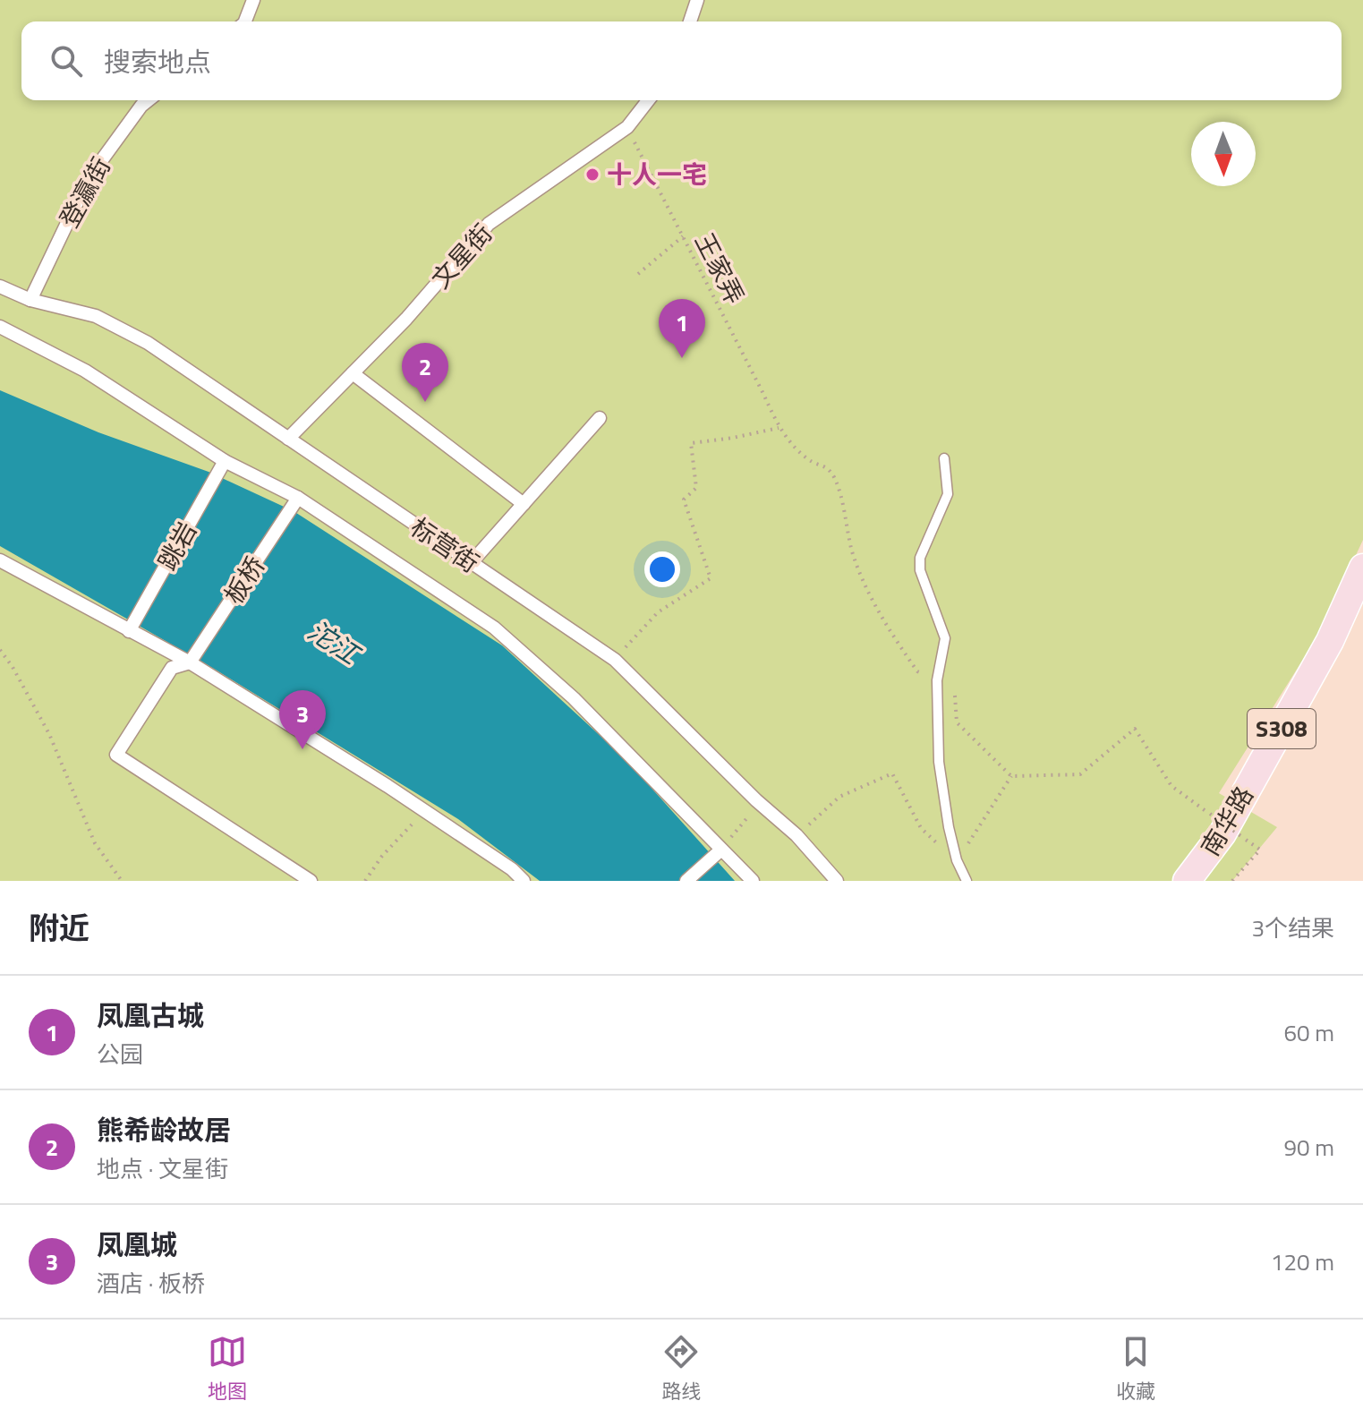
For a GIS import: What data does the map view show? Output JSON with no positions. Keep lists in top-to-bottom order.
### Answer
{
  "streets": {
    "main road": ["S308", "南华路"],
    "street": [
      "登瀛街",
      "文星街",
      "标营街",
      "跳岩",
      "板桥"
    ],
    "path": ["王家弄"]
  },
  "crossings": [
    ["登瀛街", "标营街"],
    ["文星街", "王家弄"],
    ["文星街", "标营街"]
  ],
  "water": ["沱江"],
  "places": ["十人一宅"],
  "north": "bottom",
  "page": {
    "search": "搜索地点",
    "pins": ["1", "2", "3"],
    "heading": ["附近", "3个结果"],
    "list": [
      {
        "mark": "1",
        "name": "凤凰古城",
        "note": "公园",
        "value": "60 m"
      },
      {
        "mark": "2",
        "name": "熊希龄故居",
        "note": "地点 · 文星街",
        "value": "90 m"
      },
      {
        "mark": "3",
        "name": "凤凰城",
        "note": "酒店 · 板桥",
        "value": "120 m"
      }
    ],
    "nav": ["地图", "路线", "收藏"]
  }
}
